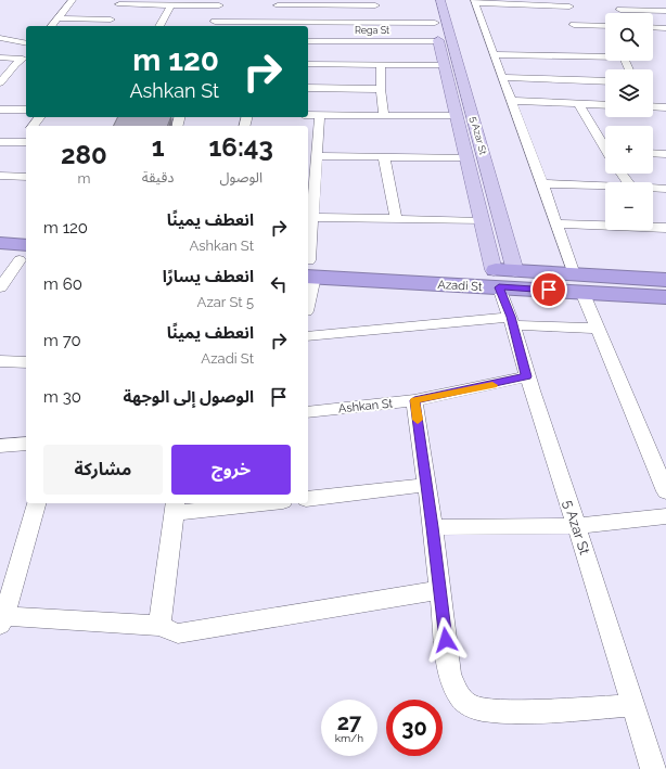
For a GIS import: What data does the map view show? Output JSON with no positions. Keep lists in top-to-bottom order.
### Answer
{
  "streets": {
    "highway": ["Azadi St"],
    "main road": ["5 Azar St"],
    "street": ["Rega St", "Ashkan St"]
  },
  "crossings": [
    ["Rega St", "5 Azar St"],
    ["5 Azar St", "Azadi St"],
    ["5 Azar St", "Ashkan St"]
  ],
  "page": {
    "map_buttons": ["+", "−"],
    "turn": ["120 m", "Ashkan St"],
    "eta": [
      "16:43",
      "الوصول",
      "1",
      "دقيقة",
      "280",
      "m"
    ],
    "list": [
      {
        "name": "انعطف يمينًا",
        "note": "Ashkan St",
        "value": "120 m"
      },
      {
        "name": "انعطف يسارًا",
        "note": "5 Azar St",
        "value": "60 m"
      },
      {
        "name": "انعطف يمينًا",
        "note": "Azadi St",
        "value": "70 m"
      },
      {
        "name": "الوصول إلى الوجهة",
        "value": "30 m"
      }
    ],
    "buttons": ["خروج", "مشاركة"],
    "speed": "27 km/h",
    "limit": "30"
  }
}
